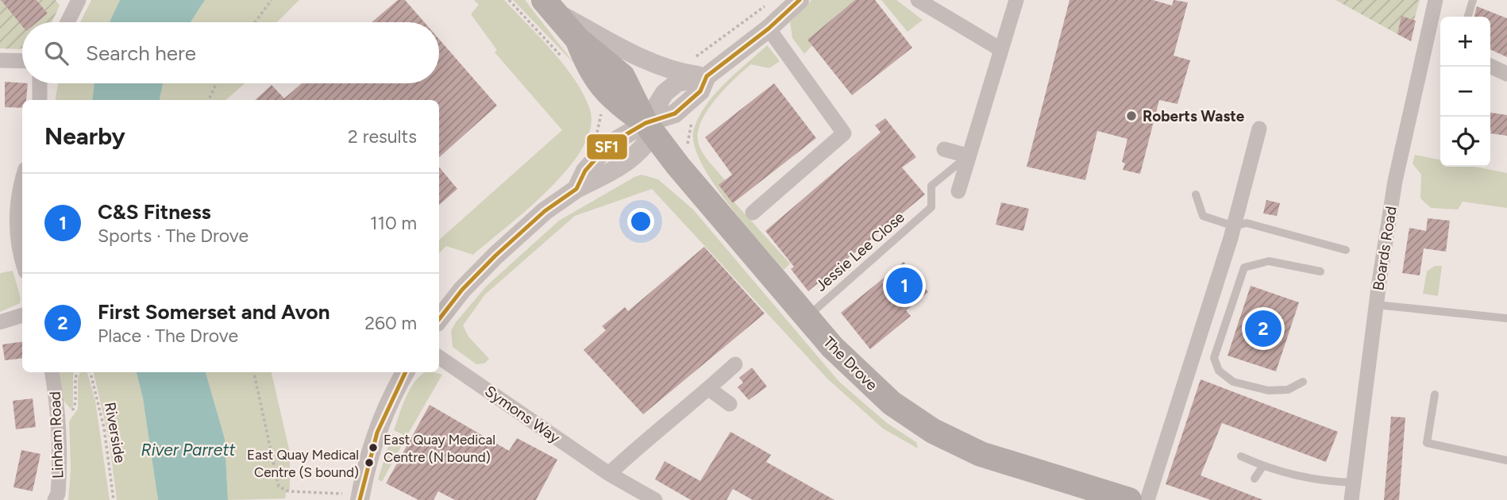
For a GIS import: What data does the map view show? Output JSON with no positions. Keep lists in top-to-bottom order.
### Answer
{
  "streets": {
    "main road": ["The Drove"],
    "street": ["Boards Road", "Symons Way", "Linham Road"],
    "lane": ["Jessie Lee Close"],
    "path": ["Riverside"]
  },
  "crossings": [
    ["Jessie Lee Close", "The Drove"]
  ],
  "water": ["River Parrett"],
  "places": ["Roberts Waste", "East Quay Medical Centre (N bound)", "East Quay Medical Centre (S bound)"],
  "lines": ["transit line SF1"],
  "page": {
    "map_buttons": ["+", "−"],
    "search": "Search here",
    "heading": ["Nearby", "2 results"],
    "list": [
      {
        "mark": "1",
        "name": "C&S Fitness",
        "note": "Sports · The Drove",
        "value": "110 m"
      },
      {
        "mark": "2",
        "name": "First Somerset and Avon",
        "note": "Place · The Drove",
        "value": "260 m"
      }
    ],
    "pins": ["1", "2"]
  }
}
